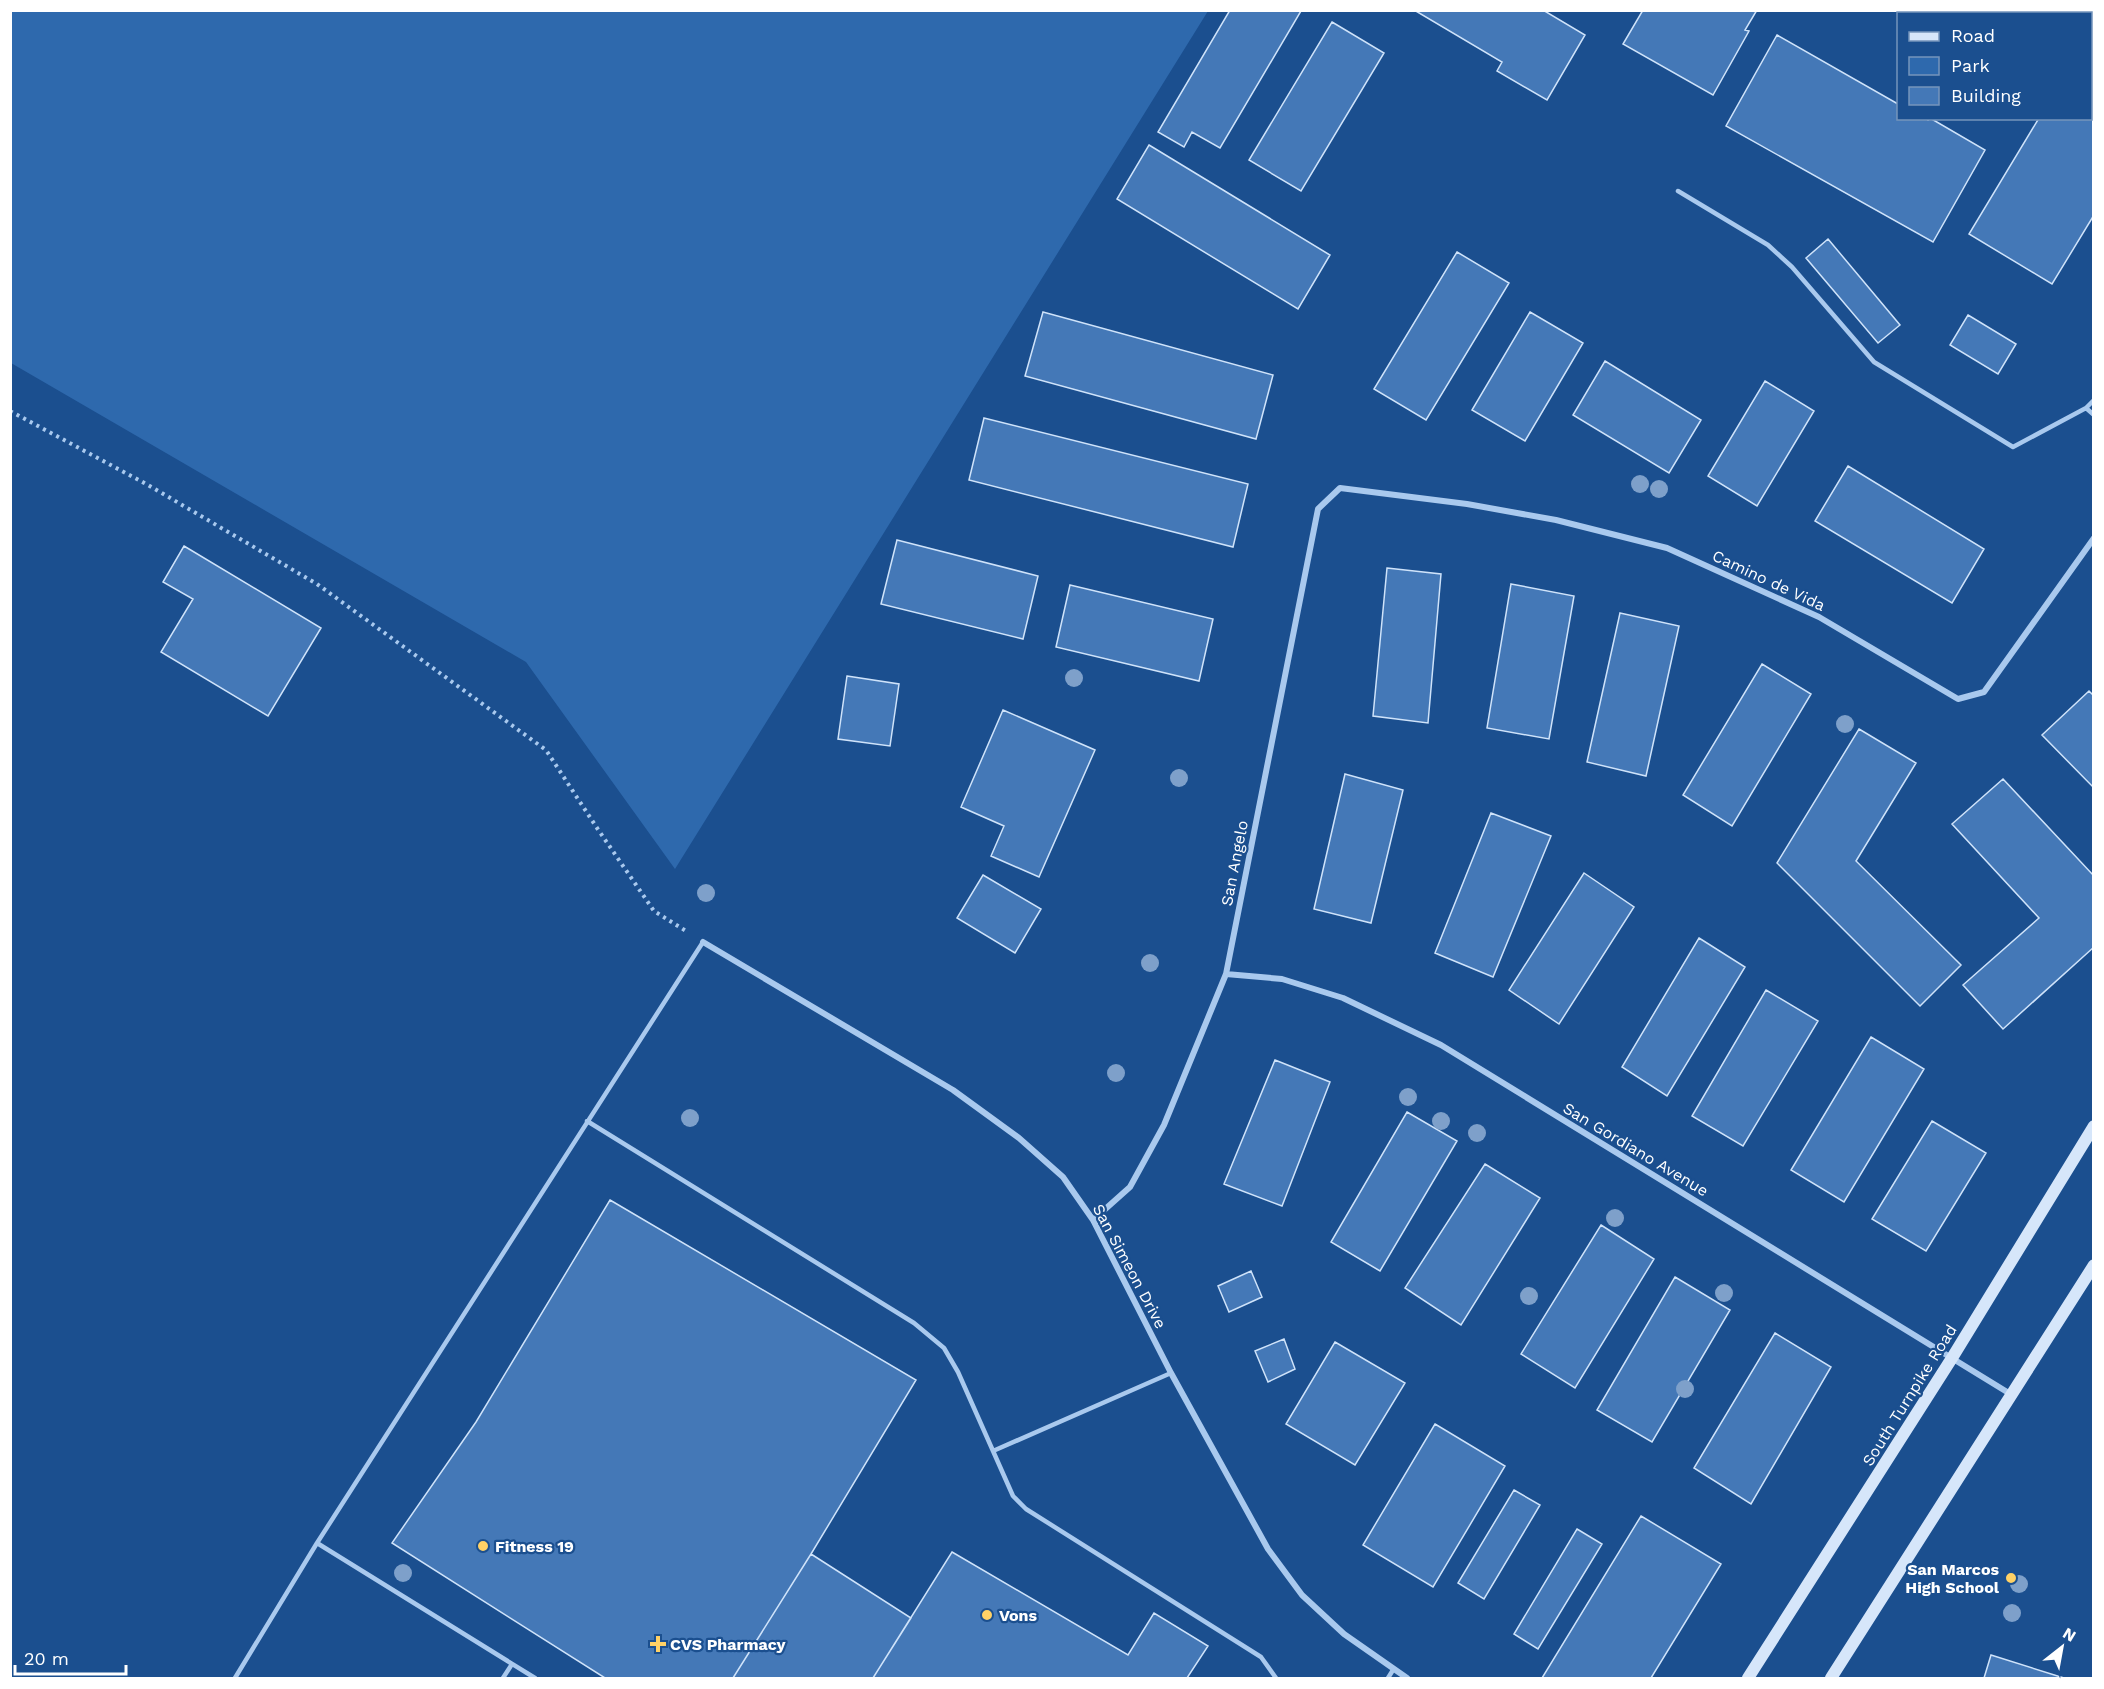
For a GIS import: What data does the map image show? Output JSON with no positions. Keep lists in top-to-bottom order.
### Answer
{
  "streets": {
    "main road": ["South Turnpike Road"],
    "street": [
      "Camino de Vida",
      "San Angelo",
      "San Gordiano Avenue",
      "San Simeon Drive"
    ]
  },
  "crossings": [
    ["Camino de Vida", "San Angelo"],
    ["San Angelo", "San Gordiano Avenue"],
    ["San Angelo", "San Simeon Drive"],
    ["San Gordiano Avenue", "South Turnpike Road"]
  ],
  "places": {
    "other": ["Fitness 19", "San Marcos High School", "Vons"],
    "health": ["CVS Pharmacy"]
  },
  "legend": ["Road", "Park", "Building"],
  "scale_bar": "20 m",
  "north": "top right"
}
